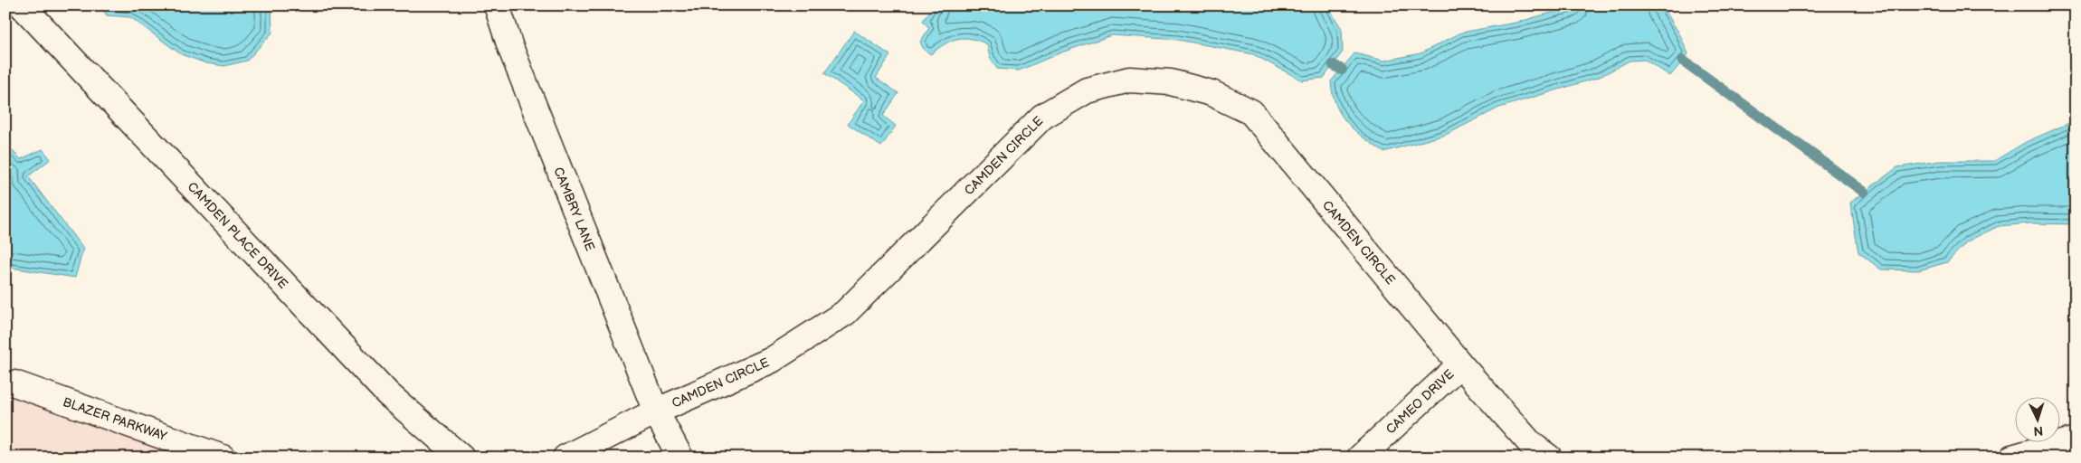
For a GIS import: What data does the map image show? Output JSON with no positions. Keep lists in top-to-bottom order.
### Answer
{
  "streets": {
    "street": [
      "CAMDEN CIRCLE",
      "CAMBRY LANE",
      "CAMDEN PLACE DRIVE",
      "CAMEO DRIVE",
      "BLAZER PARKWAY"
    ]
  },
  "crossings": [
    ["CAMDEN CIRCLE", "CAMBRY LANE"],
    ["CAMDEN CIRCLE", "CAMEO DRIVE"]
  ],
  "north": "bottom"
}
